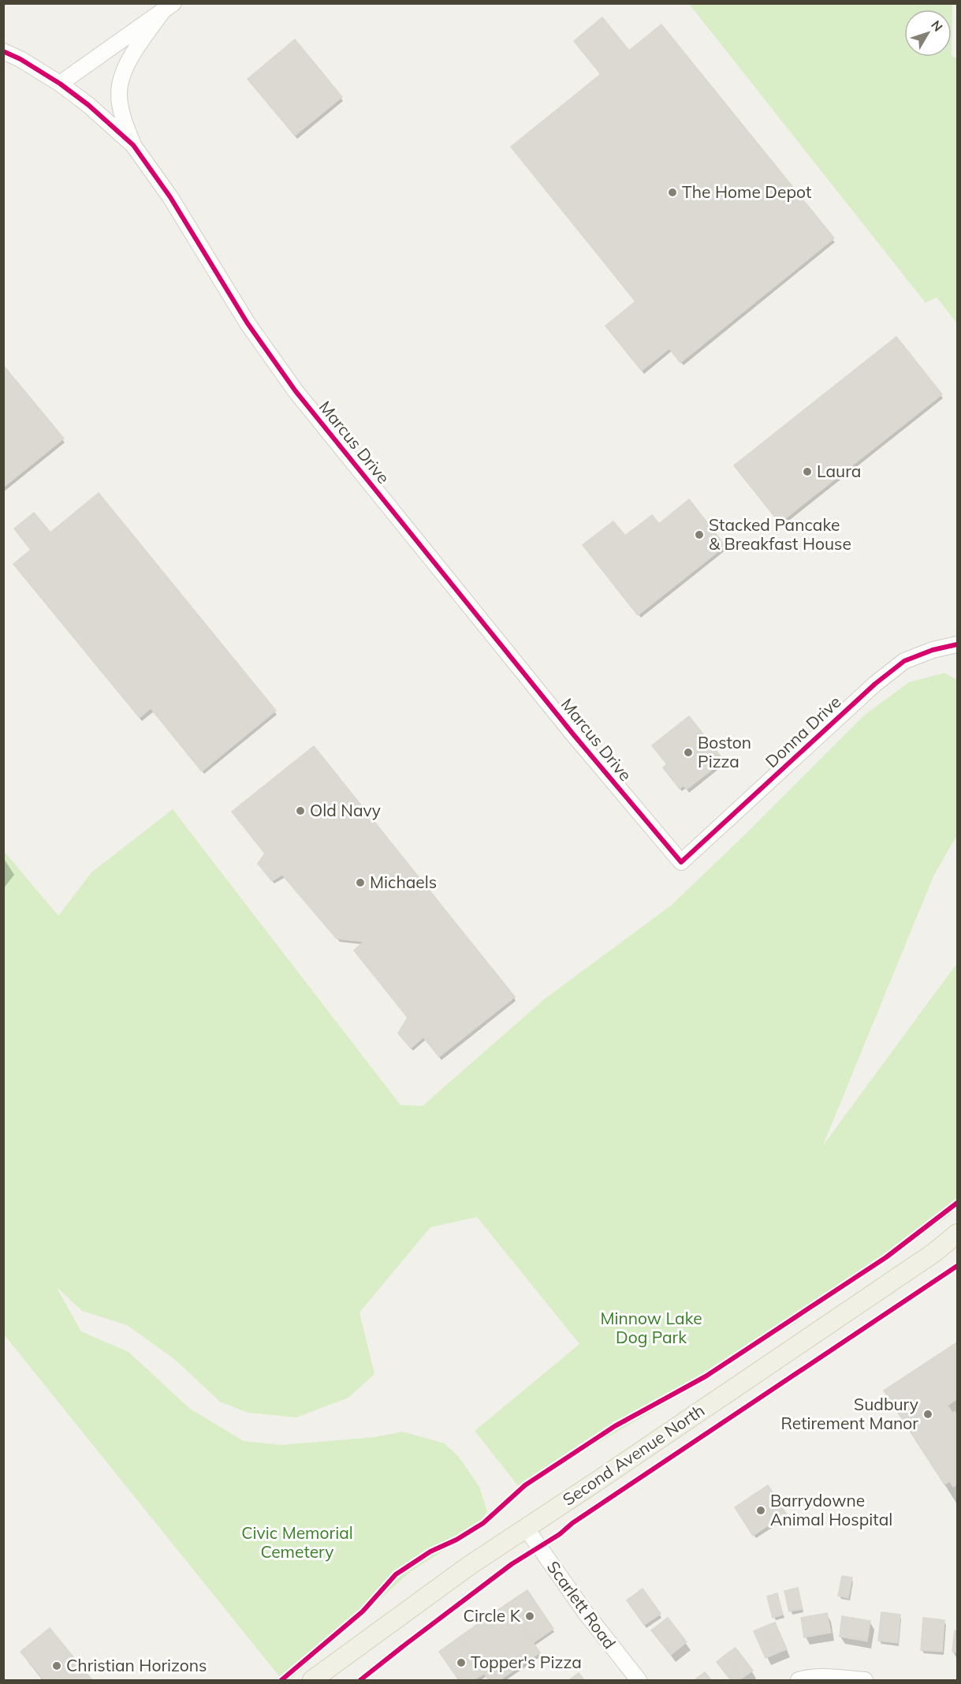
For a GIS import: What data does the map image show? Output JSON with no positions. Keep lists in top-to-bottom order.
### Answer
{
  "streets": {
    "main road": ["Second Avenue North"],
    "street": ["Marcus Drive", "Donna Drive", "Scarlett Road"]
  },
  "crossings": [
    ["Marcus Drive", "Donna Drive"],
    ["Second Avenue North", "Scarlett Road"]
  ],
  "parks": ["Minnow Lake Dog Park", "Civic Memorial Cemetery"],
  "places": [
    "The Home Depot",
    "Laura",
    "Stacked Pancake & Breakfast House",
    "Boston Pizza",
    "Old Navy",
    "Michaels",
    "Sudbury Retirement Manor",
    "Barrydowne Animal Hospital",
    "Circle K",
    "Topper's Pizza",
    "Christian Horizons"
  ],
  "north": "top right"
}
